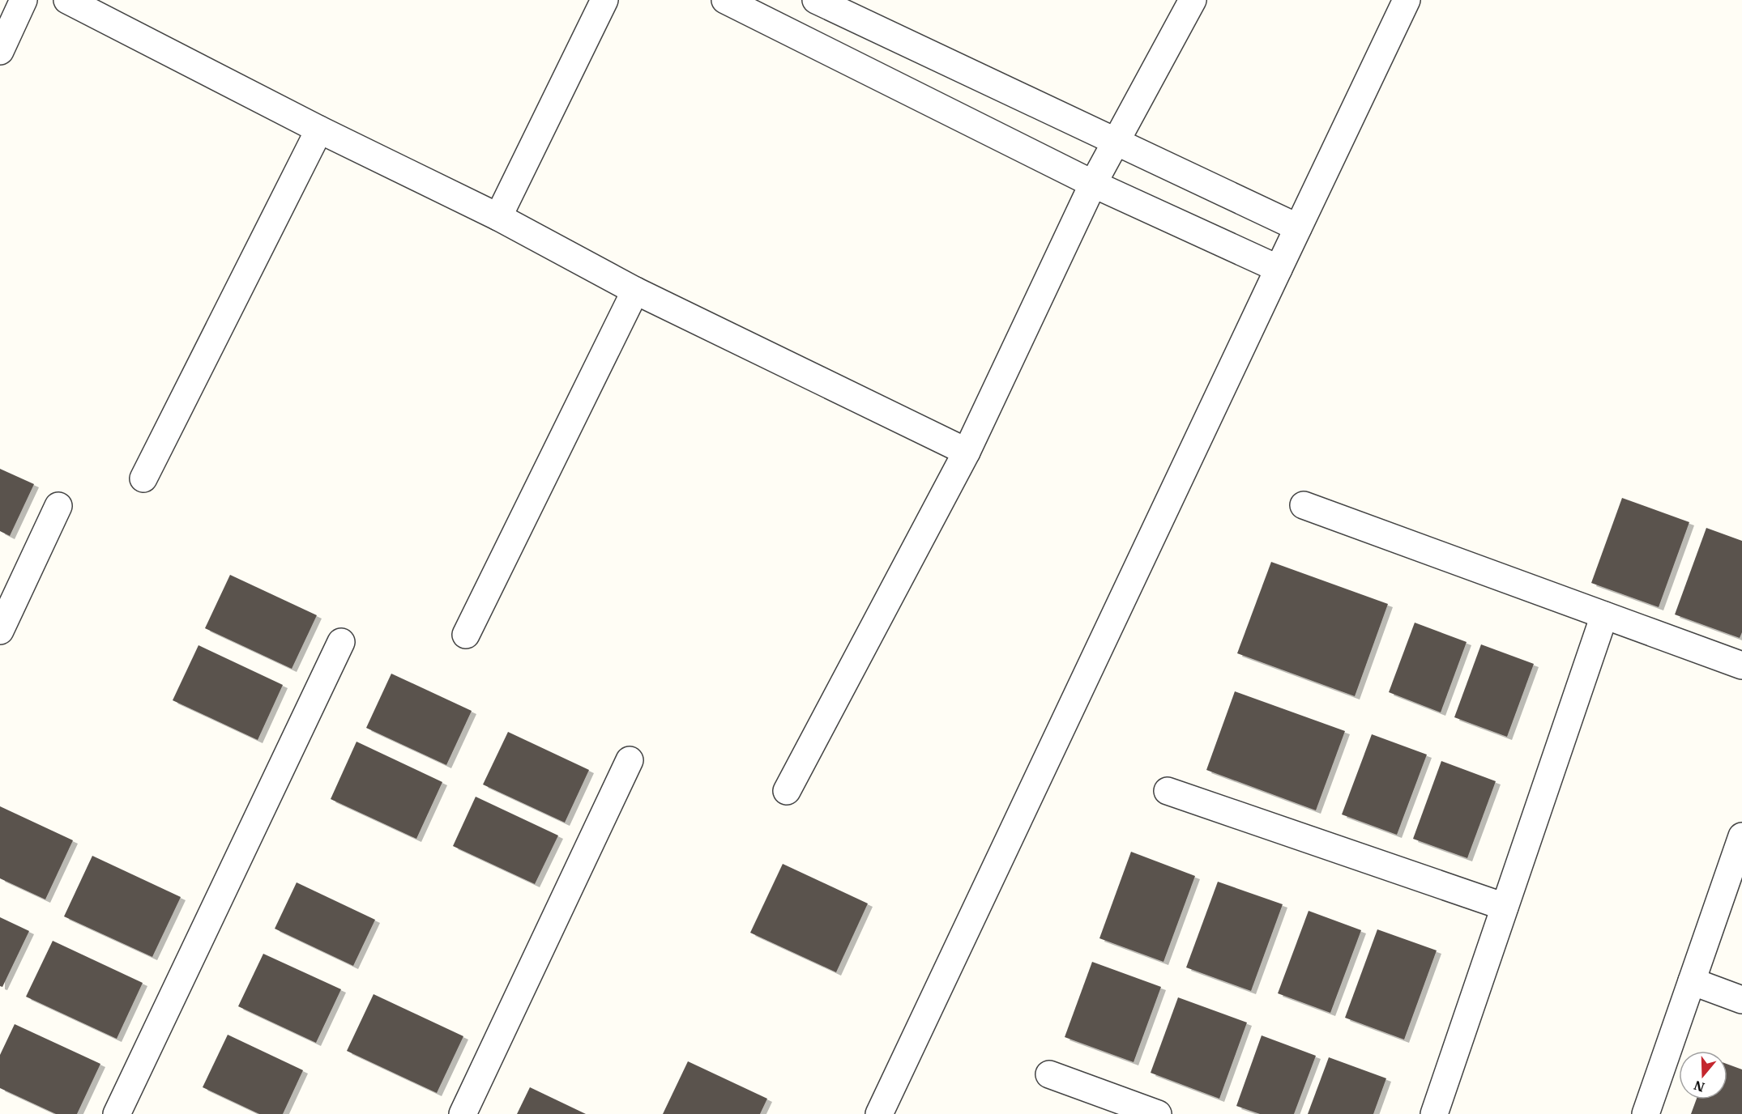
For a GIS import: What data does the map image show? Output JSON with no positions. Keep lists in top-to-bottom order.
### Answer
{
  "north": "bottom"
}
